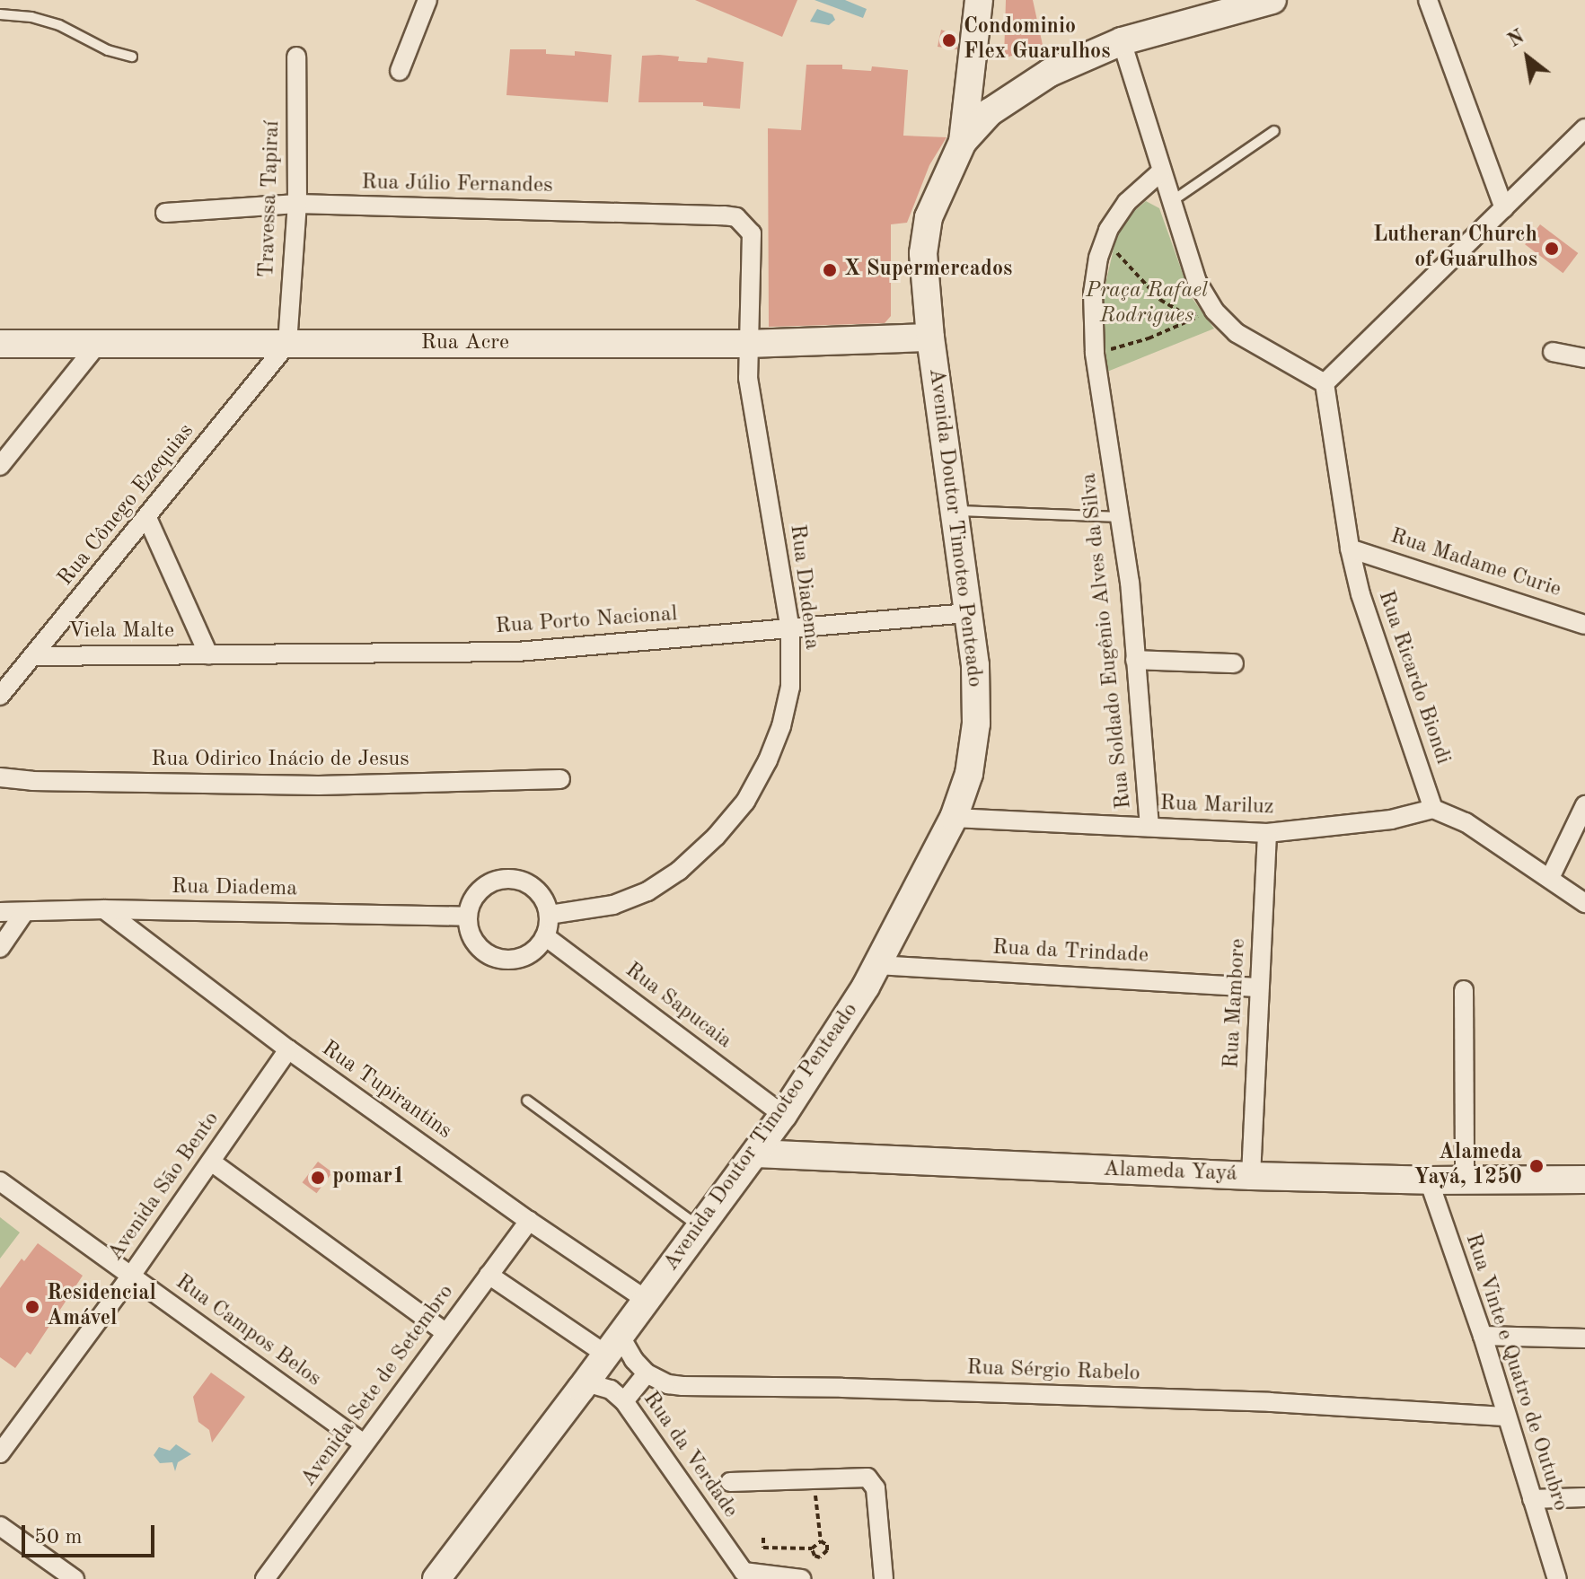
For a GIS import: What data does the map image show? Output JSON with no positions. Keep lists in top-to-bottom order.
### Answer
{
  "streets": {
    "street": [
      "Rua Júlio Fernandes",
      "Travessa Tapiraí",
      "Rua Acre",
      "Rua Cônego Ezequias",
      "Avenida Doutor Timoteo Penteado",
      "Rua Madame Curie",
      "Rua Diadema",
      "Rua Porto Nacional",
      "Viela Malte",
      "Rua Soldado Eugênio Alves da Silva",
      "Rua Ricardo Biondi",
      "Rua Odirico Inácio de Jesus",
      "Rua Mariluz",
      "Rua da Trindade",
      "Rua Mambore",
      "Rua Sapucaia",
      "Rua Tupirantins",
      "Alameda Yayá",
      "Avenida São Bento",
      "Rua Campos Belos",
      "Rua Sérgio Rabelo",
      "Rua Vinte e Quatro de Outubro",
      "Avenida Sete de Setembro",
      "Rua da Verdade"
    ]
  },
  "crossings": [
    ["Rua Júlio Fernandes", "Travessa Tapiraí"],
    ["Rua Júlio Fernandes", "Rua Diadema"],
    ["Travessa Tapiraí", "Rua Acre"],
    ["Travessa Tapiraí", "Rua Cônego Ezequias"],
    ["Rua Acre", "Rua Cônego Ezequias"],
    ["Rua Acre", "Avenida Doutor Timoteo Penteado"],
    ["Rua Acre", "Rua Diadema"],
    ["Rua Cônego Ezequias", "Viela Malte"],
    ["Avenida Doutor Timoteo Penteado", "Rua Porto Nacional"],
    ["Avenida Doutor Timoteo Penteado", "Rua Mariluz"],
    ["Avenida Doutor Timoteo Penteado", "Rua da Trindade"],
    ["Avenida Doutor Timoteo Penteado", "Rua Sapucaia"],
    ["Avenida Doutor Timoteo Penteado", "Rua Tupirantins"],
    ["Avenida Doutor Timoteo Penteado", "Alameda Yayá"],
    ["Avenida Doutor Timoteo Penteado", "Rua da Verdade"],
    ["Rua Madame Curie", "Rua Ricardo Biondi"],
    ["Rua Diadema", "Rua Porto Nacional"],
    ["Rua Diadema", "Rua Sapucaia"],
    ["Rua Diadema", "Rua Tupirantins"],
    ["Rua Porto Nacional", "Viela Malte"],
    ["Rua Soldado Eugênio Alves da Silva", "Rua Mariluz"],
    ["Rua Ricardo Biondi", "Rua Mariluz"],
    ["Rua Mariluz", "Rua Mambore"],
    ["Rua da Trindade", "Rua Mambore"],
    ["Rua Mambore", "Alameda Yayá"],
    ["Rua Tupirantins", "Avenida São Bento"],
    ["Rua Tupirantins", "Avenida Sete de Setembro"],
    ["Alameda Yayá", "Rua Vinte e Quatro de Outubro"],
    ["Avenida São Bento", "Rua Campos Belos"],
    ["Rua Campos Belos", "Avenida Sete de Setembro"],
    ["Rua Sérgio Rabelo", "Rua Vinte e Quatro de Outubro"]
  ],
  "parks": ["Praça Rafael Rodrigues"],
  "places": [
    "Condominio Flex Guarulhos",
    "Lutheran Church of Guarulhos",
    "X Supermercados",
    "Alameda Yayá, 1250",
    "pomar1",
    "Residencial Amável"
  ],
  "scale_bar": "50 m",
  "north": "top left"
}
